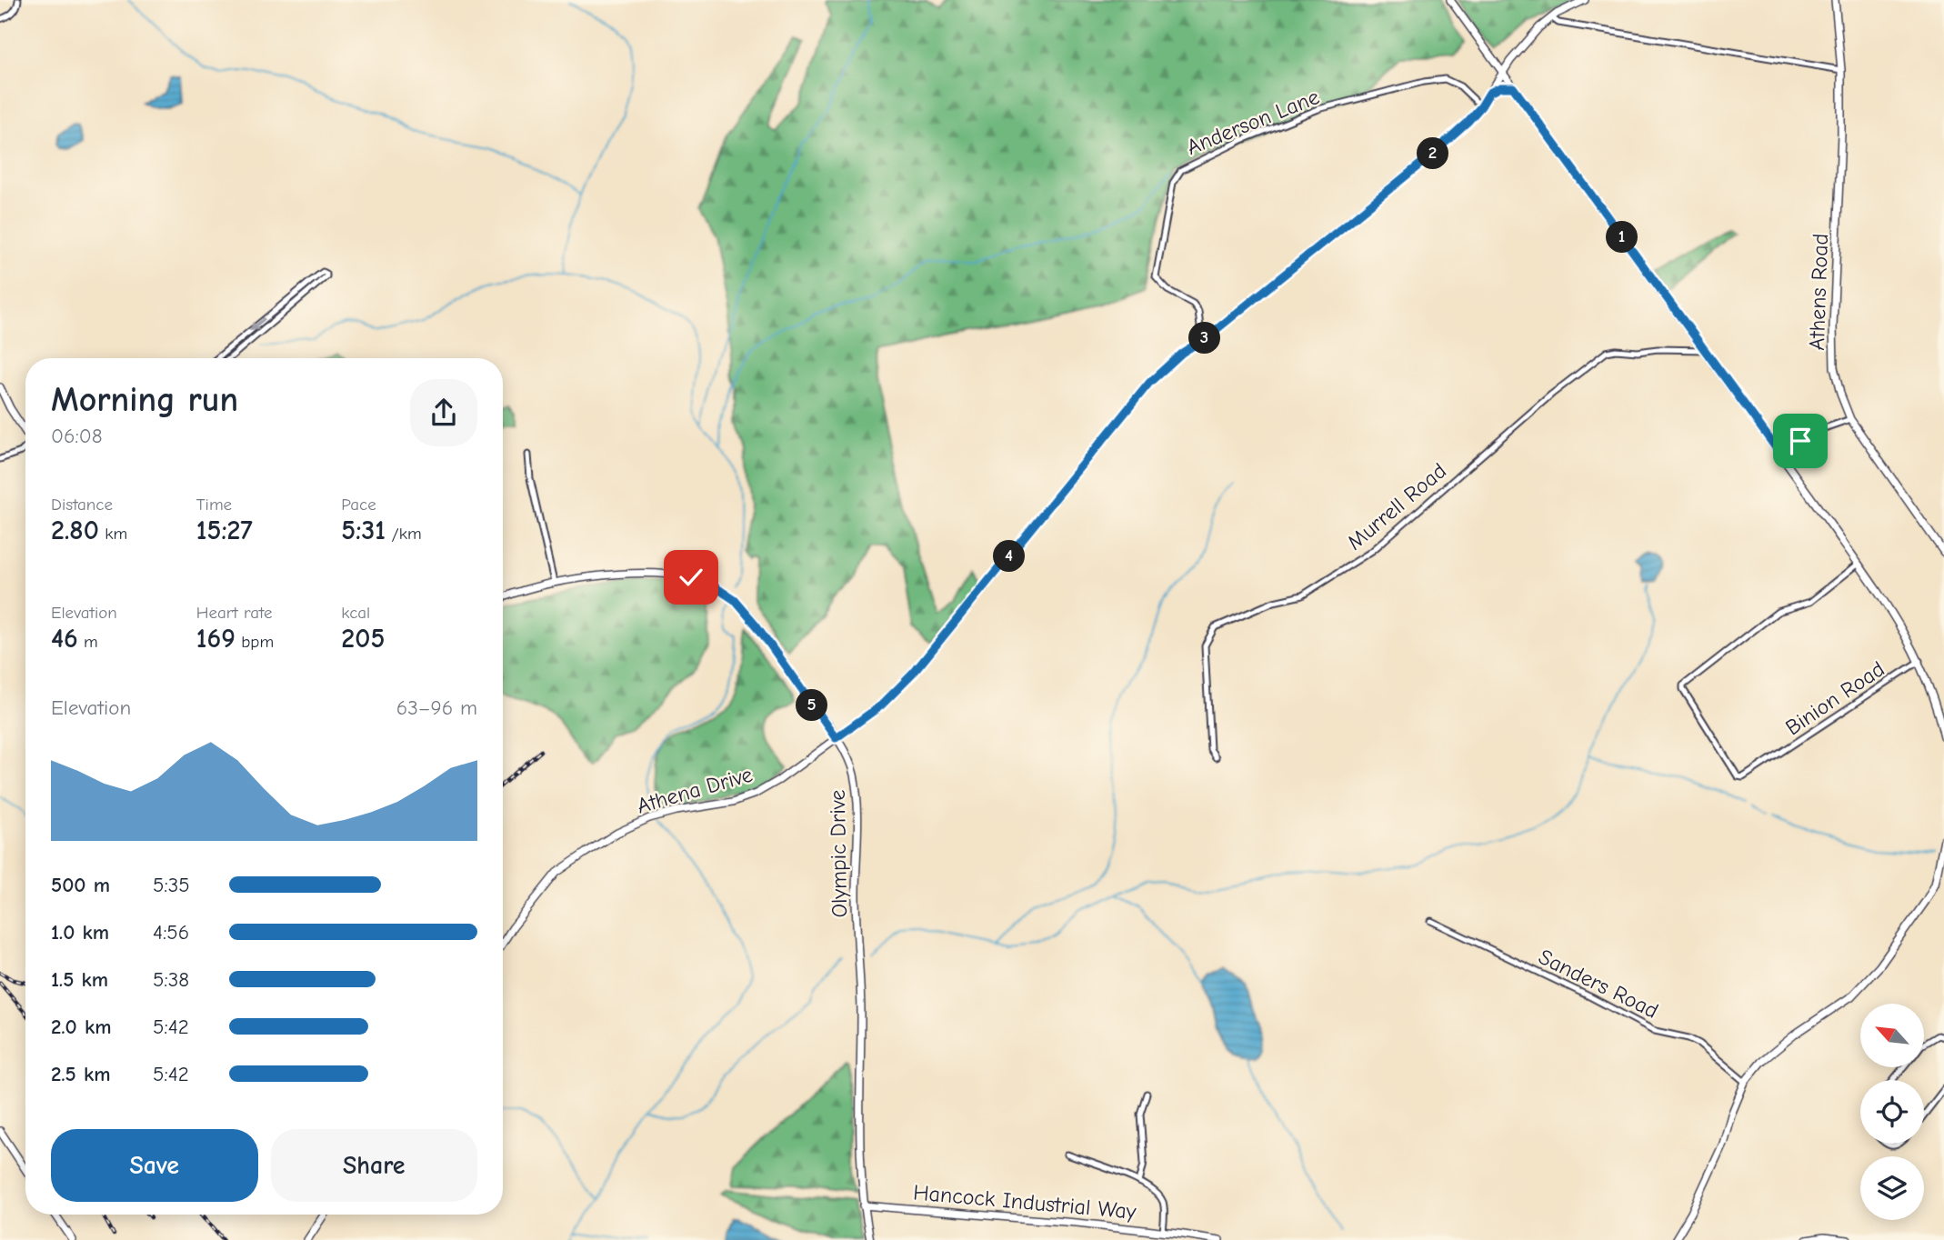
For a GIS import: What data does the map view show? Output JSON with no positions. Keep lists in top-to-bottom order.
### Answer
{
  "streets": {
    "street": [
      "Anderson Lane",
      "Athens Road",
      "Murrell Road",
      "Binion Road",
      "Athena Drive",
      "Olympic Drive",
      "Sanders Road",
      "Hancock Industrial Way"
    ]
  },
  "crossings": [
    ["Anderson Lane", "Athena Drive"],
    ["Athena Drive", "Olympic Drive"],
    ["Olympic Drive", "Hancock Industrial Way"]
  ],
  "north": "top left",
  "page": {
    "pins": [
      "2",
      "1",
      "3",
      "4",
      "5"
    ],
    "heading": ["Morning run", "06:08"],
    "stats": [
      ["Distance", "2.80 km"],
      ["Time", "15:27"],
      ["Pace", "5:31 /km"],
      ["Elevation", "46 m"],
      ["Heart rate", "169 bpm"],
      ["kcal", "205"]
    ],
    "chart": ["Elevation", "63–96 m"],
    "list": [
      {
        "name": "500 m",
        "note": "5:35"
      },
      {
        "name": "1.0 km",
        "note": "4:56"
      },
      {
        "name": "1.5 km",
        "note": "5:38"
      },
      {
        "name": "2.0 km",
        "note": "5:42"
      },
      {
        "name": "2.5 km",
        "note": "5:42"
      }
    ],
    "buttons": ["Save", "Share"]
  }
}
